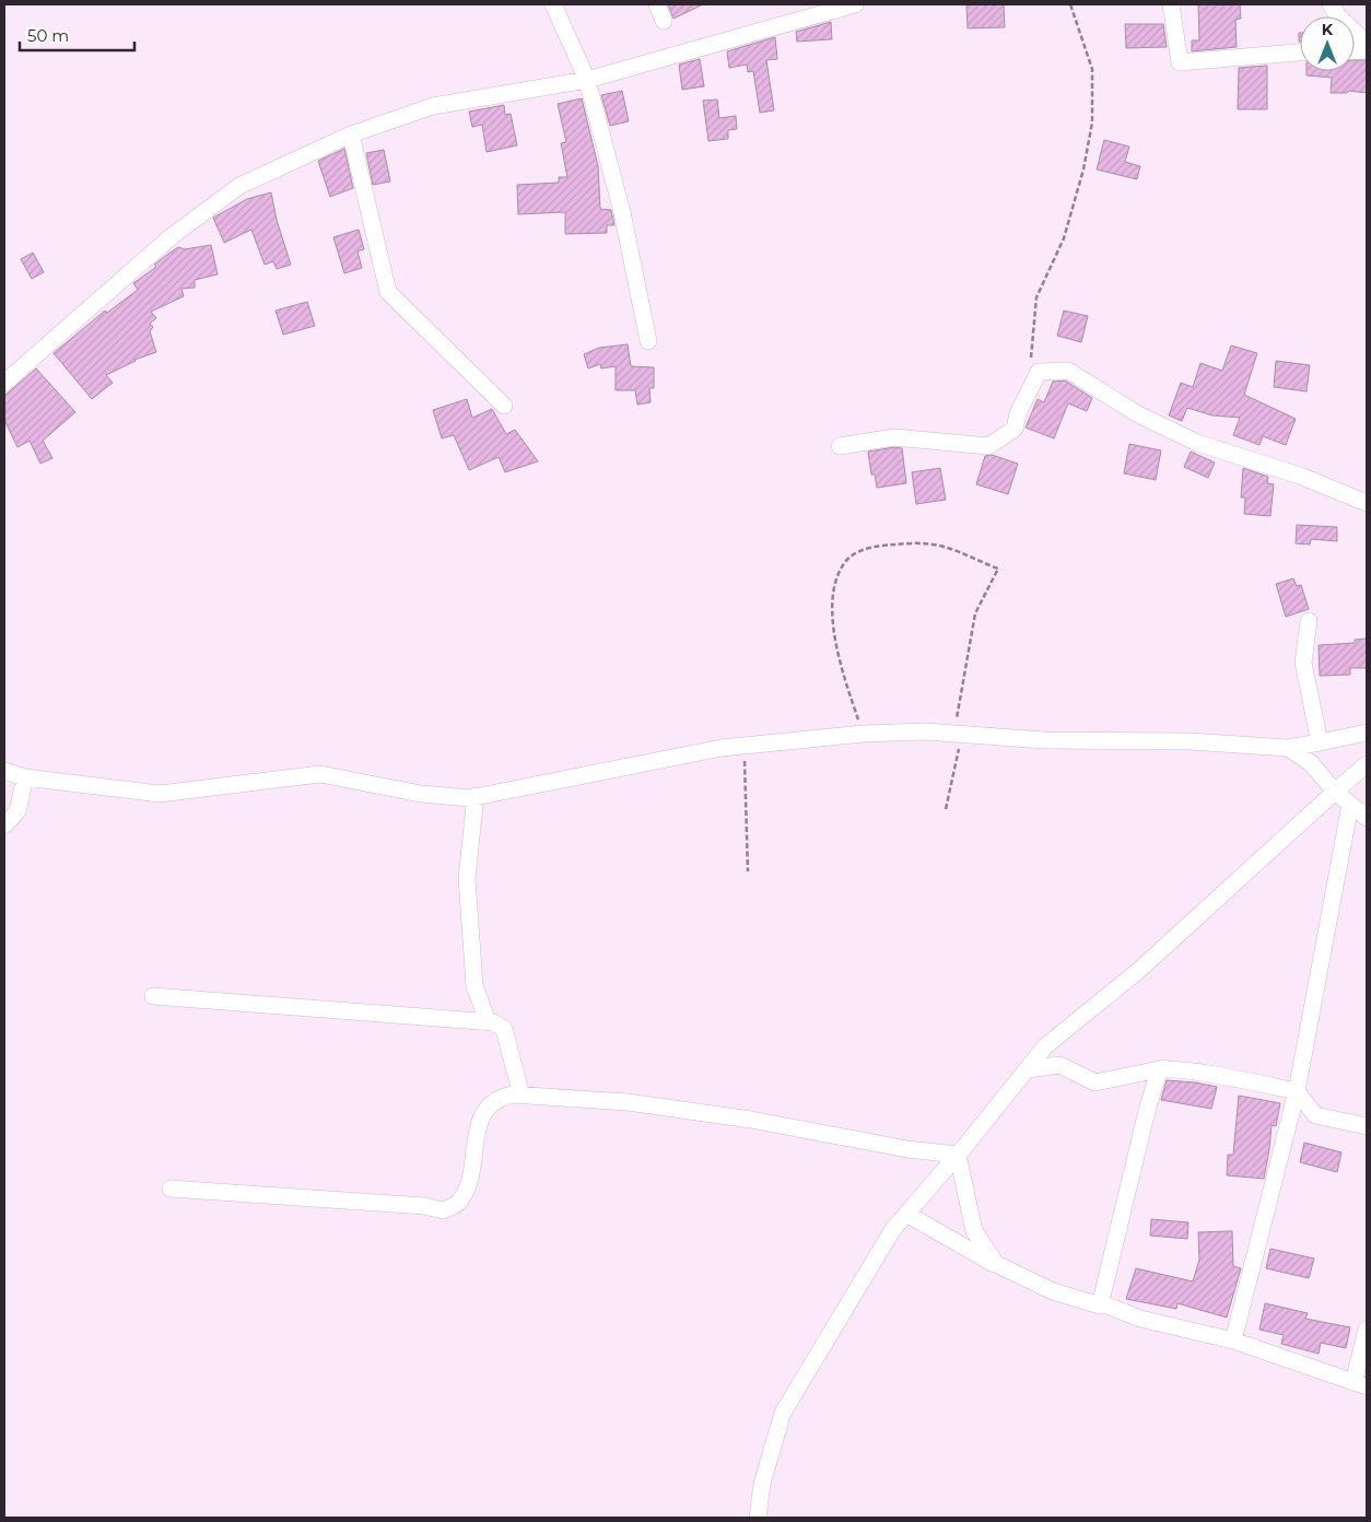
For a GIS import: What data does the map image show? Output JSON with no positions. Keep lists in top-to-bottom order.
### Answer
{
  "scale_bar": "50 m",
  "north": "top"
}
